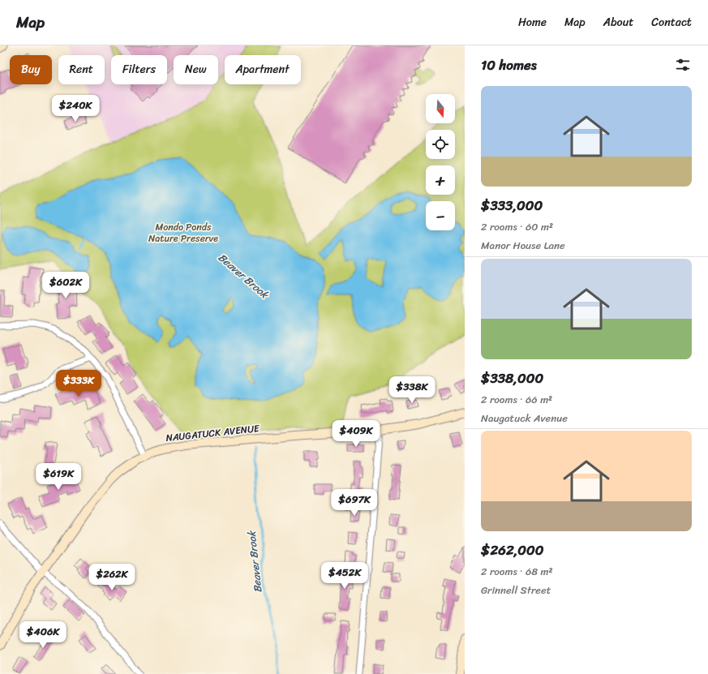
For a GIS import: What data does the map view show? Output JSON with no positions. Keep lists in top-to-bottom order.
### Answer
{
  "streets": {
    "main road": ["NAUGATUCK AVENUE"]
  },
  "water": ["Beaver Brook"],
  "parks": ["Mondo Ponds Nature Preserve"],
  "north": "bottom",
  "page": {
    "header": "Map",
    "nav": [
      "Home",
      "Map",
      "About",
      "Contact"
    ],
    "heading": "10 homes",
    "chip": [
      "Buy",
      "Rent",
      "Filters",
      "New",
      "Apartment"
    ],
    "list": [
      {
        "name": "$333,000",
        "note": "2 rooms · 60 m² · Manor House Lane"
      },
      {
        "name": "$338,000",
        "note": "2 rooms · 66 m² · Naugatuck Avenue"
      },
      {
        "name": "$262,000",
        "note": "2 rooms · 68 m² · Grinnell Street"
      }
    ],
    "map_buttons": ["+", "−"],
    "price": [
      "$240K",
      "$602K",
      "$333K",
      "$338K",
      "$409K",
      "$619K",
      "$697K",
      "$452K",
      "$262K",
      "$406K"
    ]
  }
}
